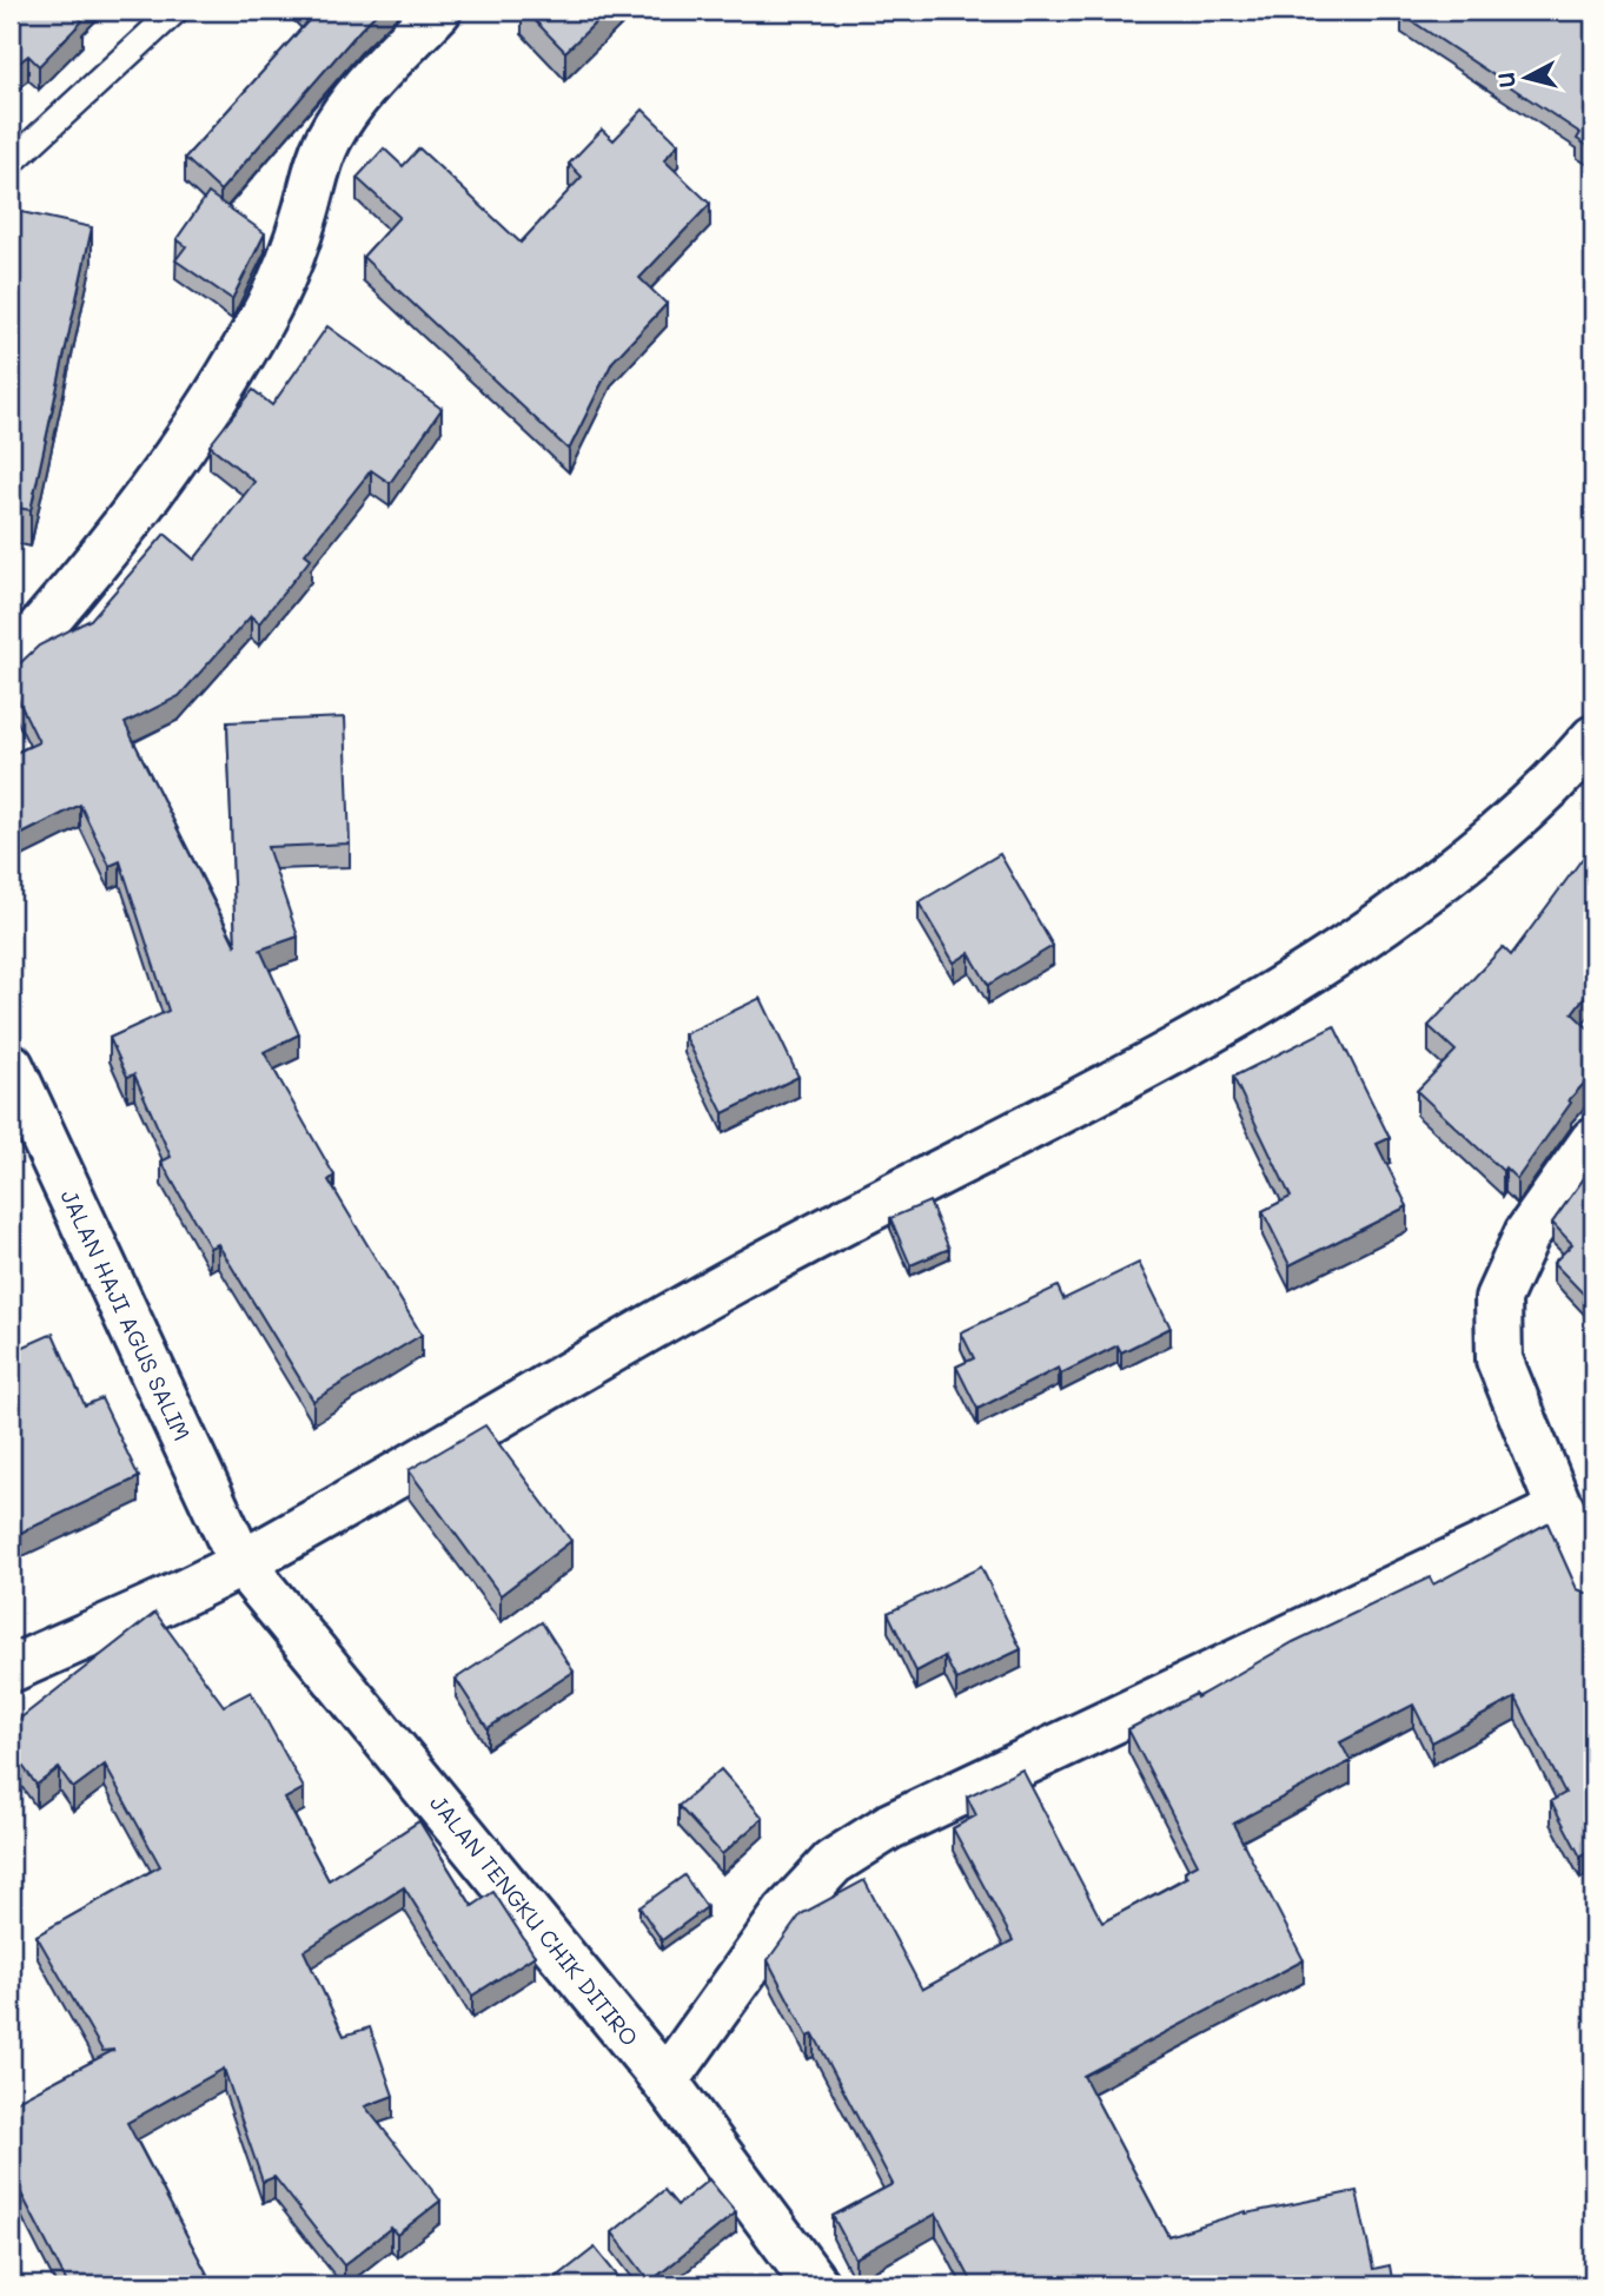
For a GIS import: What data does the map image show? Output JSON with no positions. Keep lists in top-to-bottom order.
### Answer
{
  "streets": {
    "street": ["JALAN HAJI AGUS SALIM", "JALAN TENGKU CHIK DITIRO"]
  },
  "crossings": [
    ["JALAN HAJI AGUS SALIM", "JALAN TENGKU CHIK DITIRO"]
  ],
  "north": "left"
}
